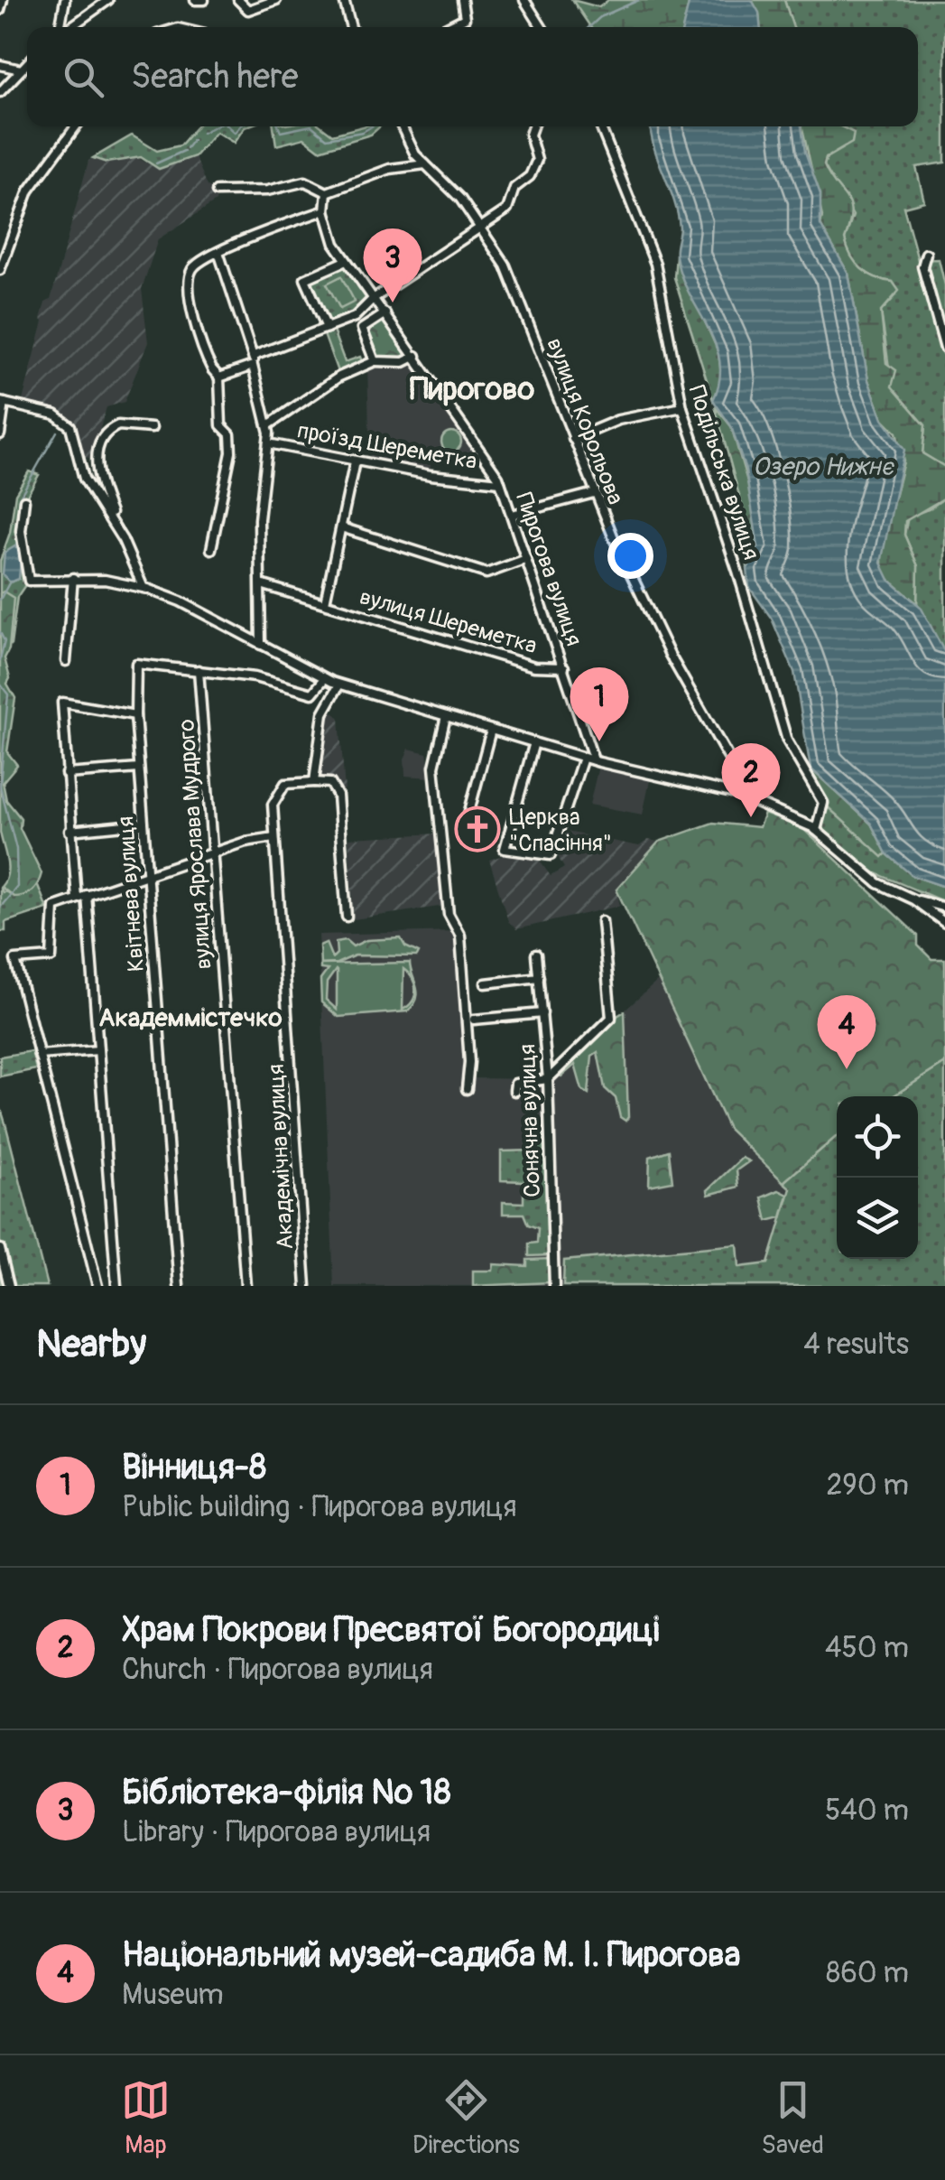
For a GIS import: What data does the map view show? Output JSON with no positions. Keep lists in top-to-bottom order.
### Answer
{
  "streets": {
    "street": [
      "вулиця Корольова",
      "проїзд Шереметка",
      "Подільська вулиця",
      "Пирогова вулиця",
      "вулиця Шереметка",
      "вулиця Ярослава Мудрого",
      "Квітнева вулиця",
      "Сонячна вулиця",
      "Академічна вулиця"
    ]
  },
  "crossings": [
    ["проїзд Шереметка", "Пирогова вулиця"],
    ["проїзд Шереметка", "вулиця Шереметка"],
    ["Пирогова вулиця", "вулиця Шереметка"],
    ["вулиця Ярослава Мудрого", "Квітнева вулиця"]
  ],
  "districts": ["Пирогово", "Академмістечко"],
  "water": ["Озеро Нижнє"],
  "places": {
    "church": ["Церква \"Спасіння\""]
  },
  "page": {
    "search": "Search here",
    "pins": [
      "3",
      "1",
      "2",
      "4"
    ],
    "heading": ["Nearby", "4 results"],
    "list": [
      {
        "mark": "1",
        "name": "Вінниця-8",
        "note": "Public building · Пирогова вулиця",
        "value": "290 m"
      },
      {
        "mark": "2",
        "name": "Храм Покрови Пресвятої Богородиці",
        "note": "Church · Пирогова вулиця",
        "value": "450 m"
      },
      {
        "mark": "3",
        "name": "Бібліотека-філія № 18",
        "note": "Library · Пирогова вулиця",
        "value": "540 m"
      },
      {
        "mark": "4",
        "name": "Національний музей-садиба М. І. Пирогова",
        "note": "Museum",
        "value": "860 m"
      }
    ],
    "nav": ["Map", "Directions", "Saved"]
  }
}
